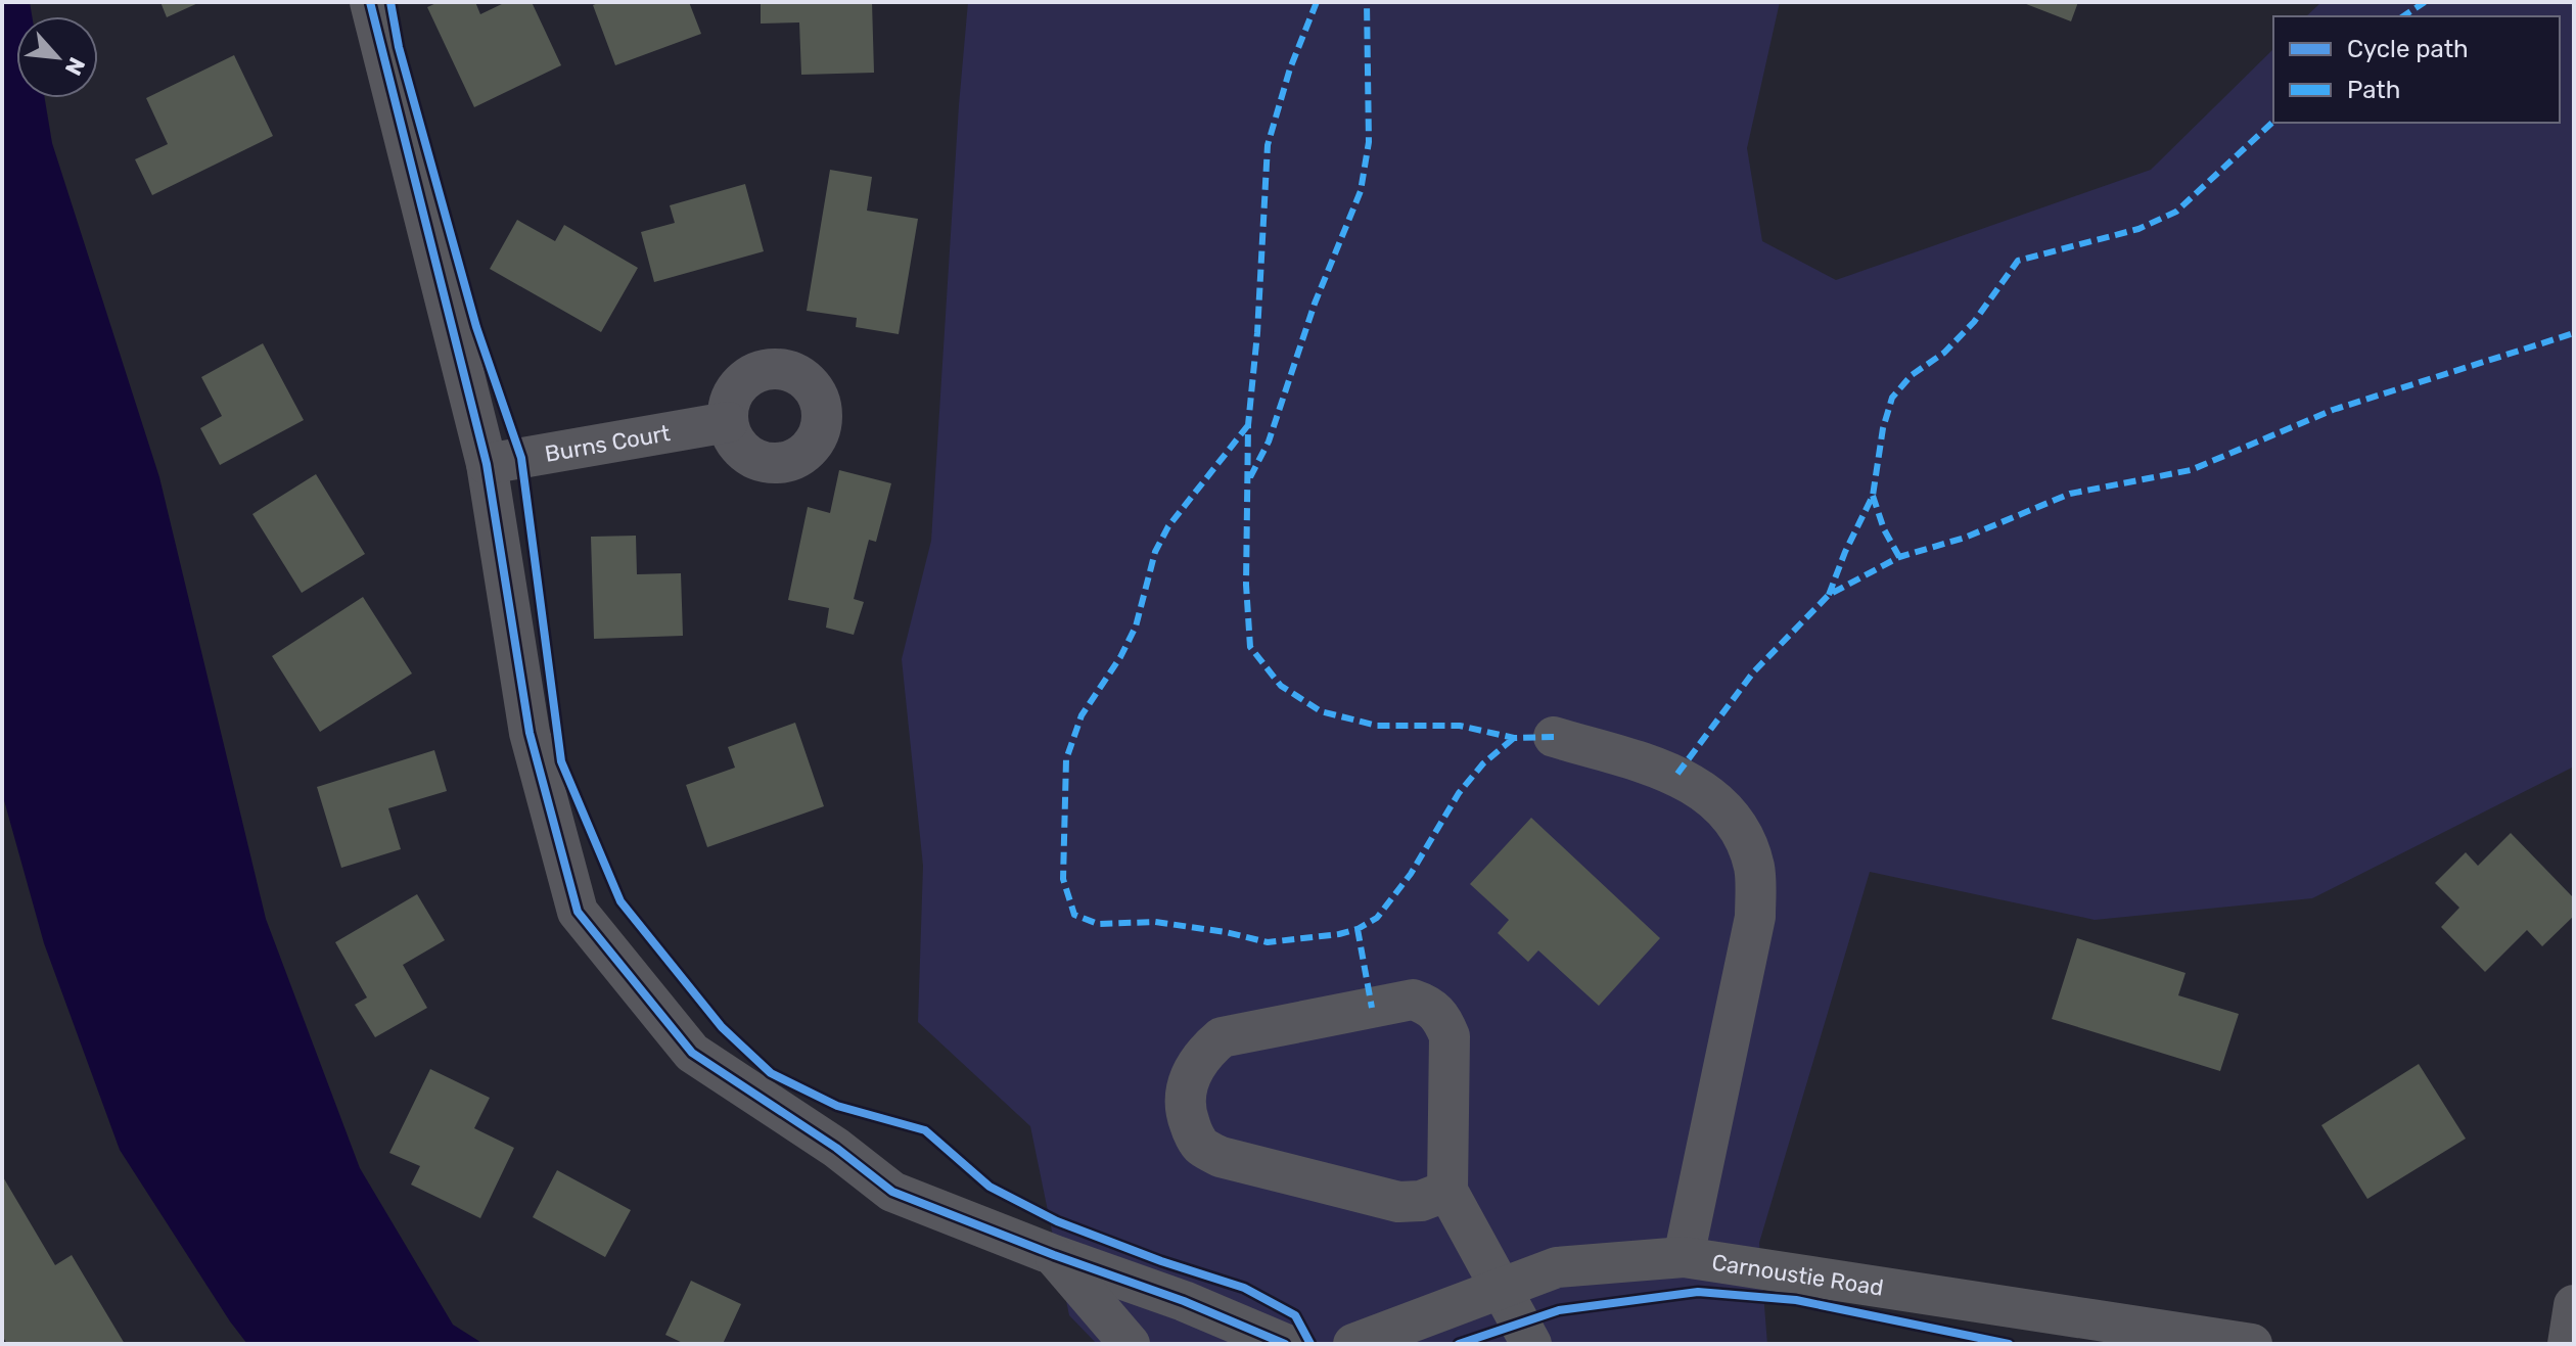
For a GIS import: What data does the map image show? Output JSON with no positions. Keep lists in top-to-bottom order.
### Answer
{
  "streets": {
    "street": ["Burns Court", "Carnoustie Road"]
  },
  "legend": ["Cycle path", "Path"],
  "north": "bottom right"
}
